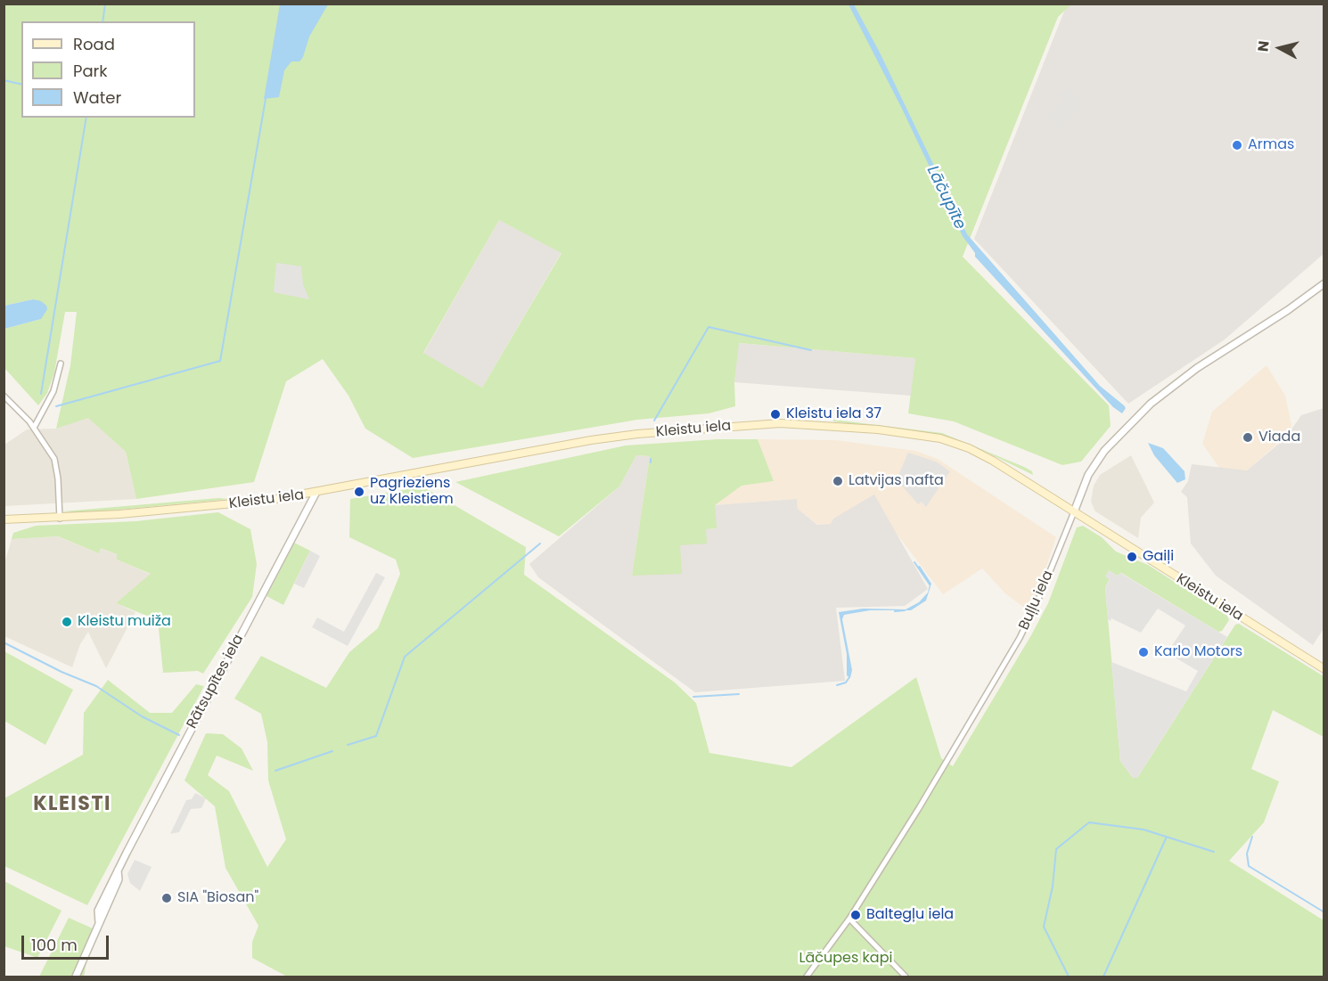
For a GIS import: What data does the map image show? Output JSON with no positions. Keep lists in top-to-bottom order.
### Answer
{
  "streets": {
    "main road": ["Kleistu iela"],
    "street": ["Buļļu iela", "Rātsupītes iela"]
  },
  "crossings": [
    ["Kleistu iela", "Buļļu iela"],
    ["Kleistu iela", "Rātsupītes iela"]
  ],
  "districts": ["KLEISTI"],
  "water": ["Lāčupīte"],
  "parks": ["Lāčupes kapi"],
  "places": [
    "Armas",
    "Kleistu iela 37",
    "Viada",
    "Latvijas nafta",
    "Pagrieziens uz Kleistiem",
    "Gaiļi",
    "Kleistu muiža",
    "Karlo Motors",
    "SIA \"Biosan\"",
    "Baltegļu iela"
  ],
  "legend": ["Road", "Park", "Water"],
  "scale_bar": "100 m",
  "north": "left"
}
